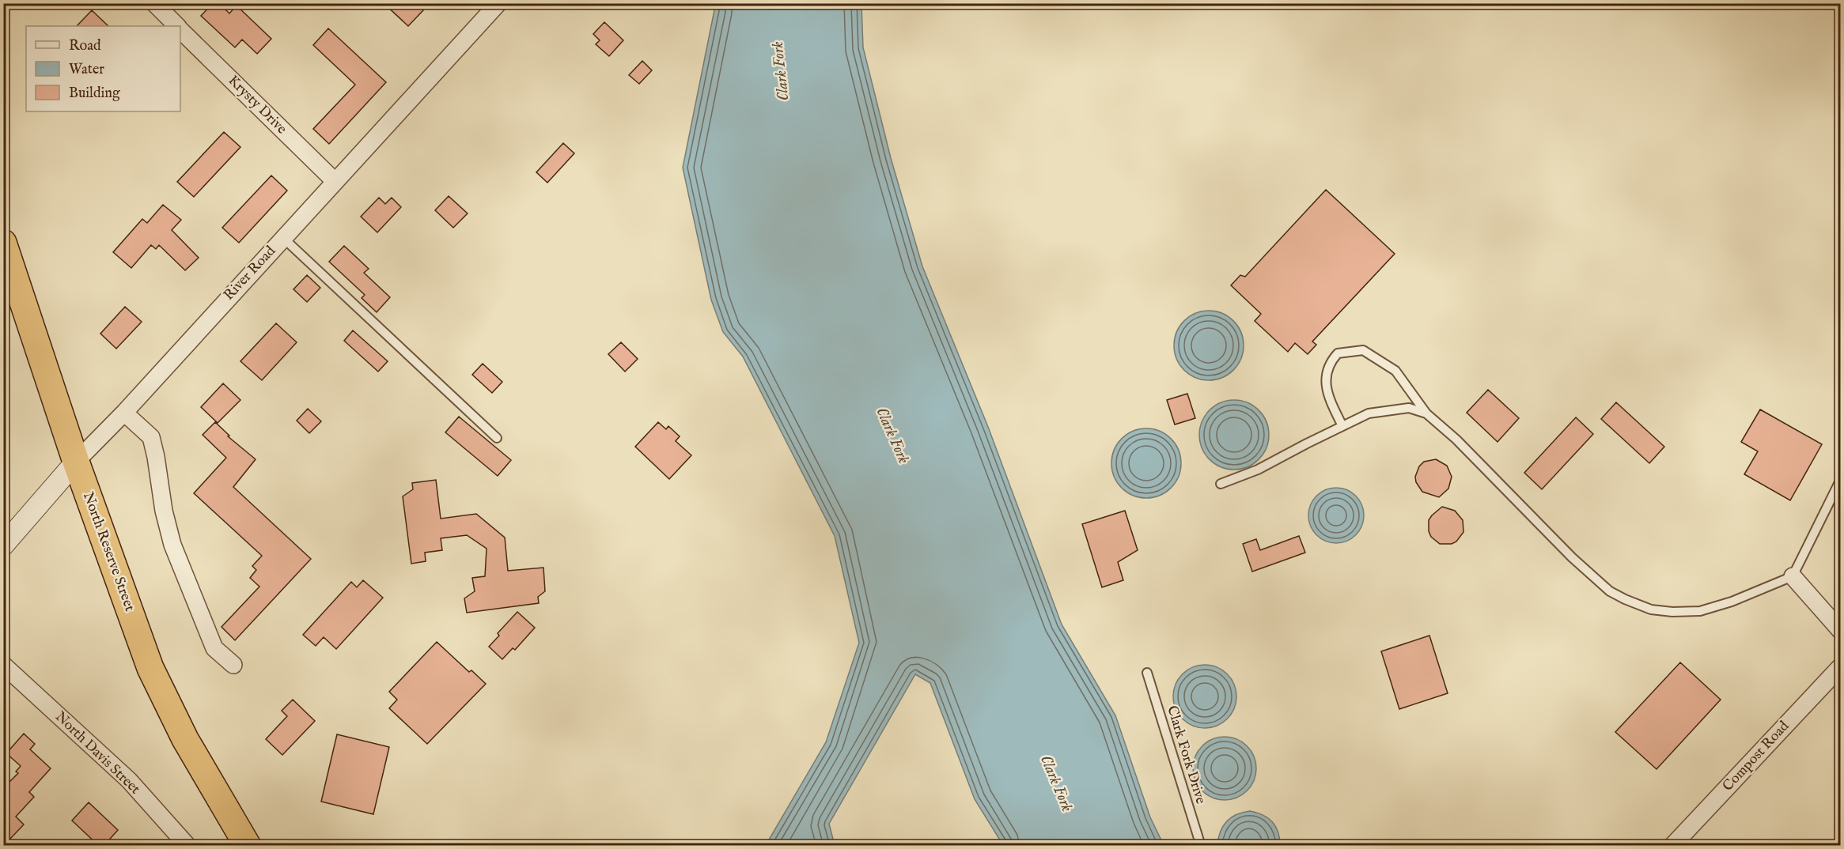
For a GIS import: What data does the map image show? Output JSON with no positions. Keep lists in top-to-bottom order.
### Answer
{
  "streets": {
    "highway": ["North Reserve Street"],
    "street": [
      "Krysty Drive",
      "River Road",
      "North Davis Street",
      "Compost Road"
    ],
    "lane": ["Clark Fork Drive"]
  },
  "crossings": [
    ["Krysty Drive", "River Road"],
    ["River Road", "North Reserve Street"]
  ],
  "water": ["Clark Fork"],
  "legend": ["Road", "Water", "Building"]
}
